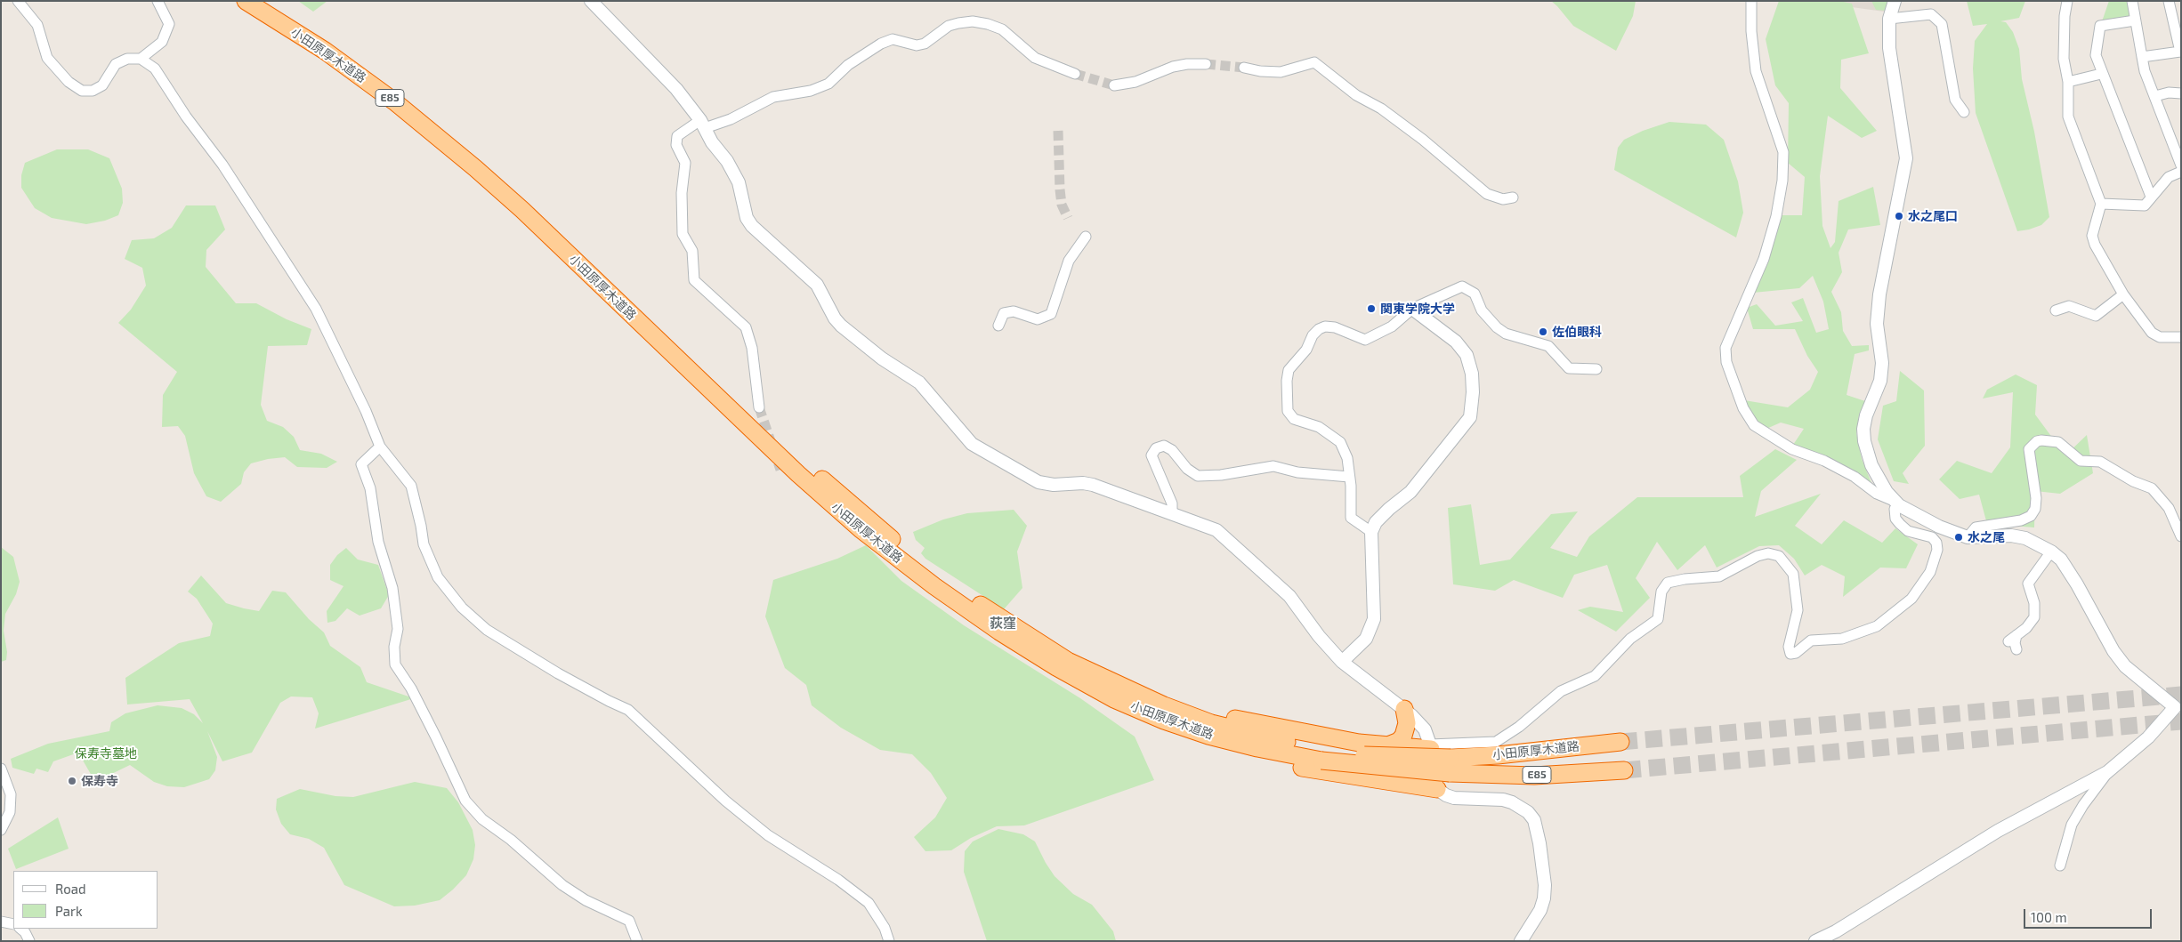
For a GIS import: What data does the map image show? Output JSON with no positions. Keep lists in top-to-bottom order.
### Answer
{
  "streets": {
    "highway": ["小田原厚木道路", "E85"]
  },
  "districts": ["荻窪"],
  "parks": ["保寿寺墓地"],
  "places": [
    "水之尾口",
    "関東学院大学",
    "佐伯眼科",
    "水之尾",
    "保寿寺"
  ],
  "legend": ["Road", "Park"],
  "scale_bar": "100 m"
}
